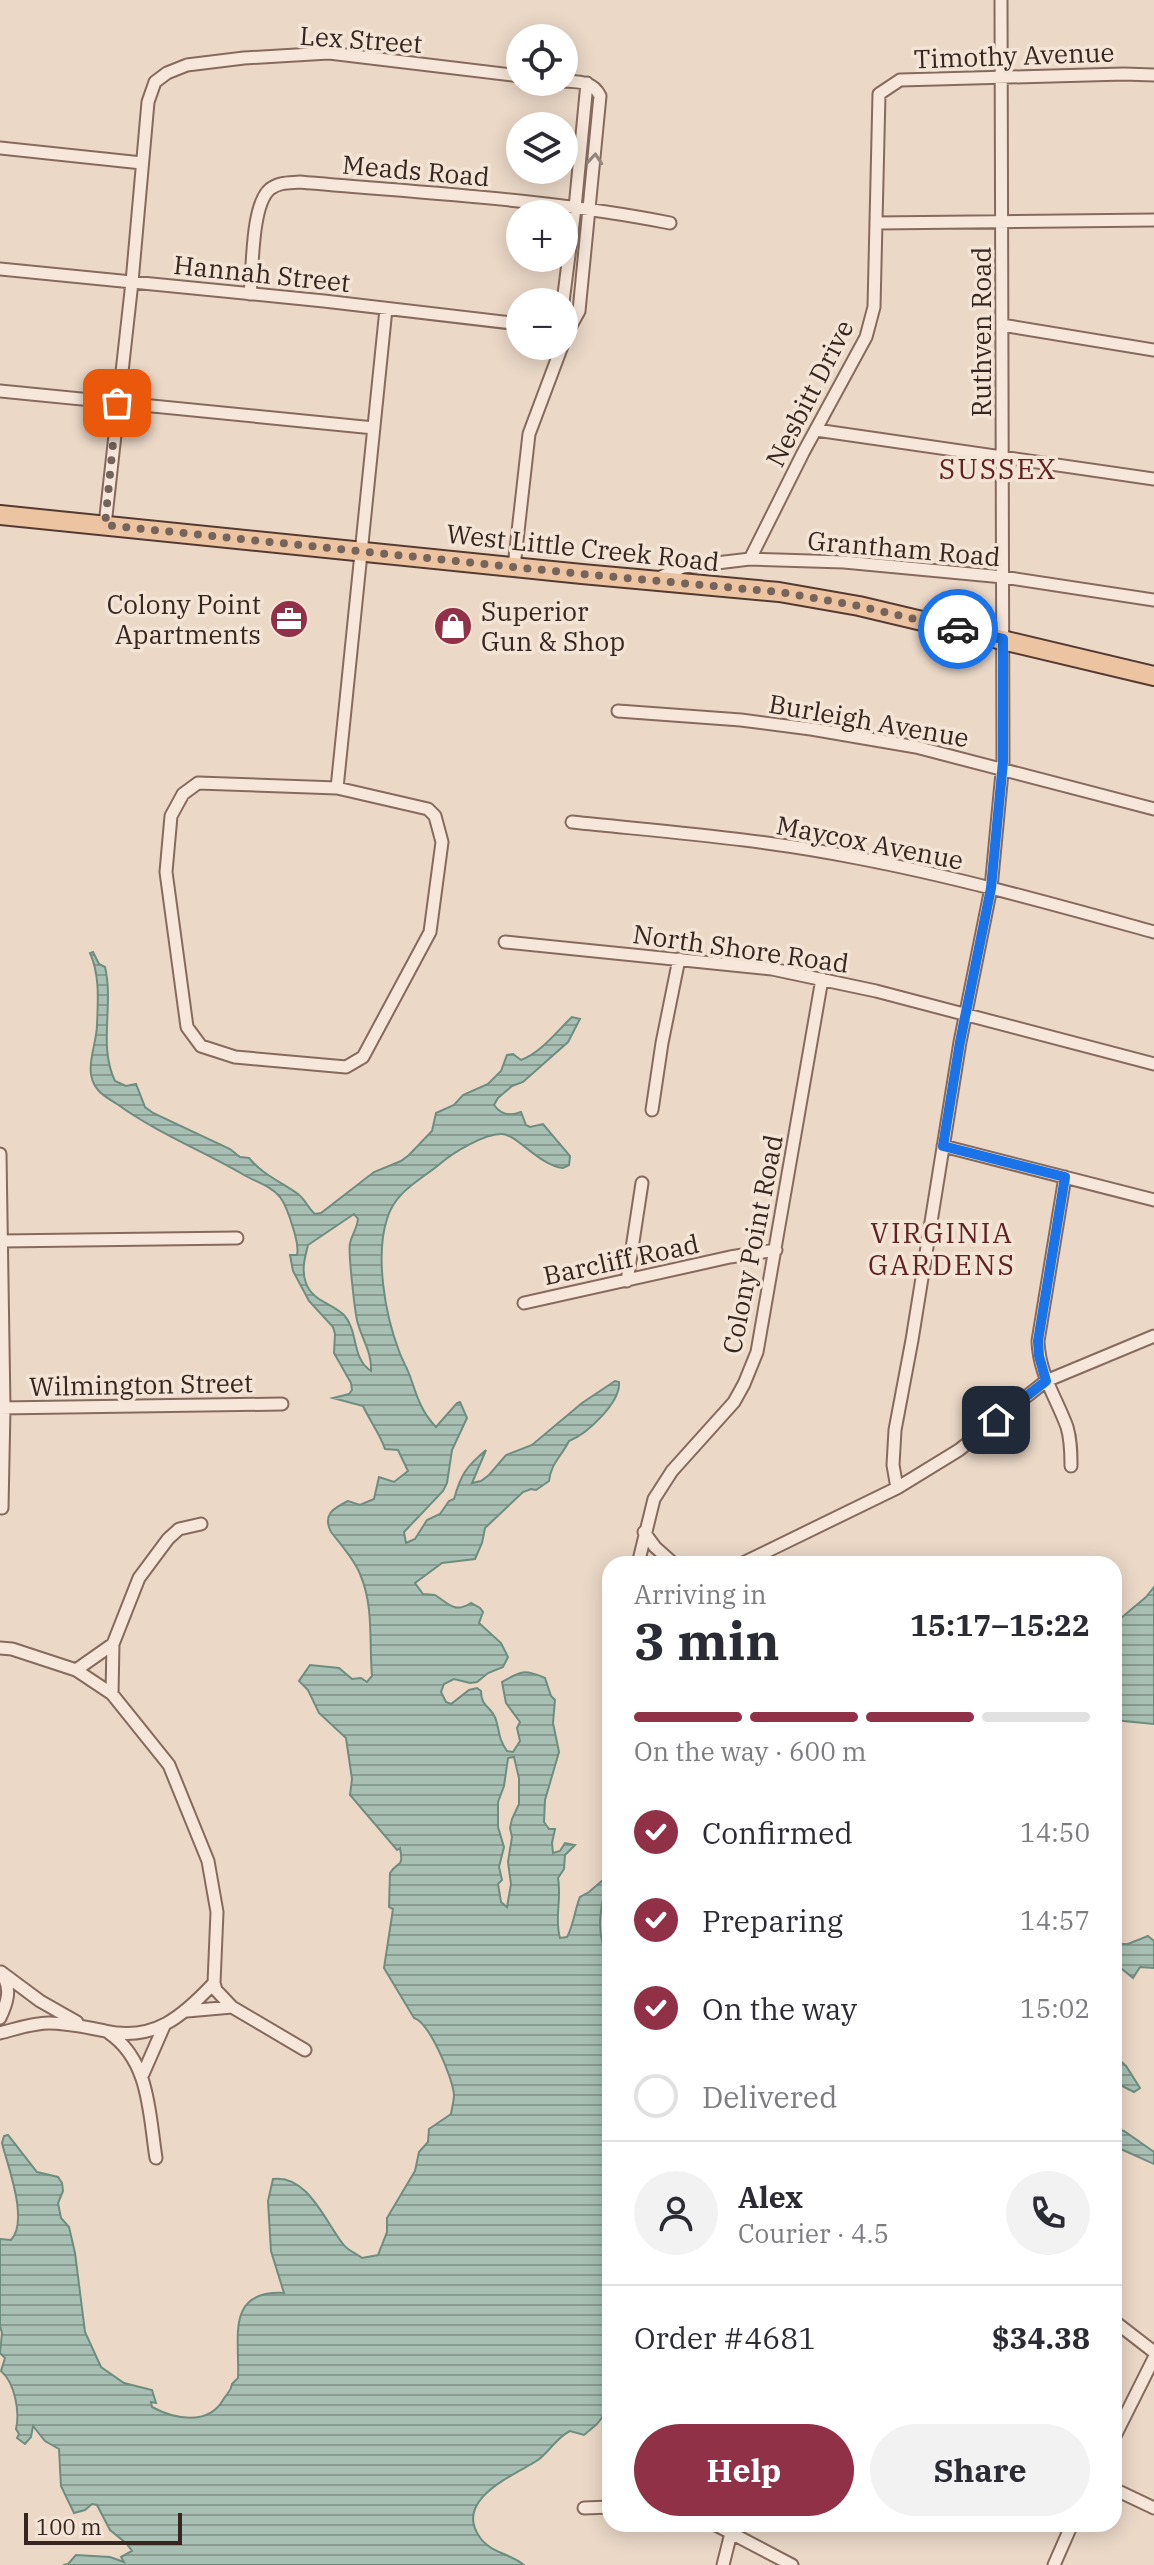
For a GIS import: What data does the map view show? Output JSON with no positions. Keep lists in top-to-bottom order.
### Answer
{
  "streets": {
    "main road": ["West Little Creek Road"],
    "street": [
      "Lex Street",
      "Timothy Avenue",
      "Meads Road",
      "Hannah Street",
      "Ruthven Road",
      "Nesbitt Drive",
      "Grantham Road",
      "Burleigh Avenue",
      "Maycox Avenue",
      "North Shore Road",
      "Colony Point Road",
      "Barcliff Road",
      "Wilmington Street"
    ]
  },
  "crossings": [
    ["Timothy Avenue", "Ruthven Road"],
    ["Timothy Avenue", "Nesbitt Drive"],
    ["Meads Road", "Hannah Street"],
    ["Ruthven Road", "West Little Creek Road"],
    ["Ruthven Road", "Grantham Road"],
    ["Ruthven Road", "Burleigh Avenue"],
    ["Ruthven Road", "Maycox Avenue"],
    ["Ruthven Road", "North Shore Road"],
    ["Nesbitt Drive", "Grantham Road"],
    ["West Little Creek Road", "Grantham Road"],
    ["North Shore Road", "Colony Point Road"],
    ["Colony Point Road", "Barcliff Road"]
  ],
  "districts": ["SUSSEX", "VIRGINIA GARDENS"],
  "places": {
    "office": ["Colony Point Apartments"],
    "shop": ["Superior Gun & Shop"]
  },
  "scale_bar": "100 m",
  "page": {
    "map_buttons": ["+", "−"],
    "heading": ["3 min", "Arriving in", "15:17–15:22"],
    "panel": [
      "Alex",
      "Courier · 4.5",
      "Order #4681",
      "$34.38"
    ],
    "bar": "On the way · 600 m",
    "list": [
      ["Confirmed", "14:50"],
      ["Preparing", "14:57"],
      ["On the way", "15:02"],
      "Delivered"
    ],
    "buttons": ["Help", "Share"],
    "scale": "100 m"
  }
}
